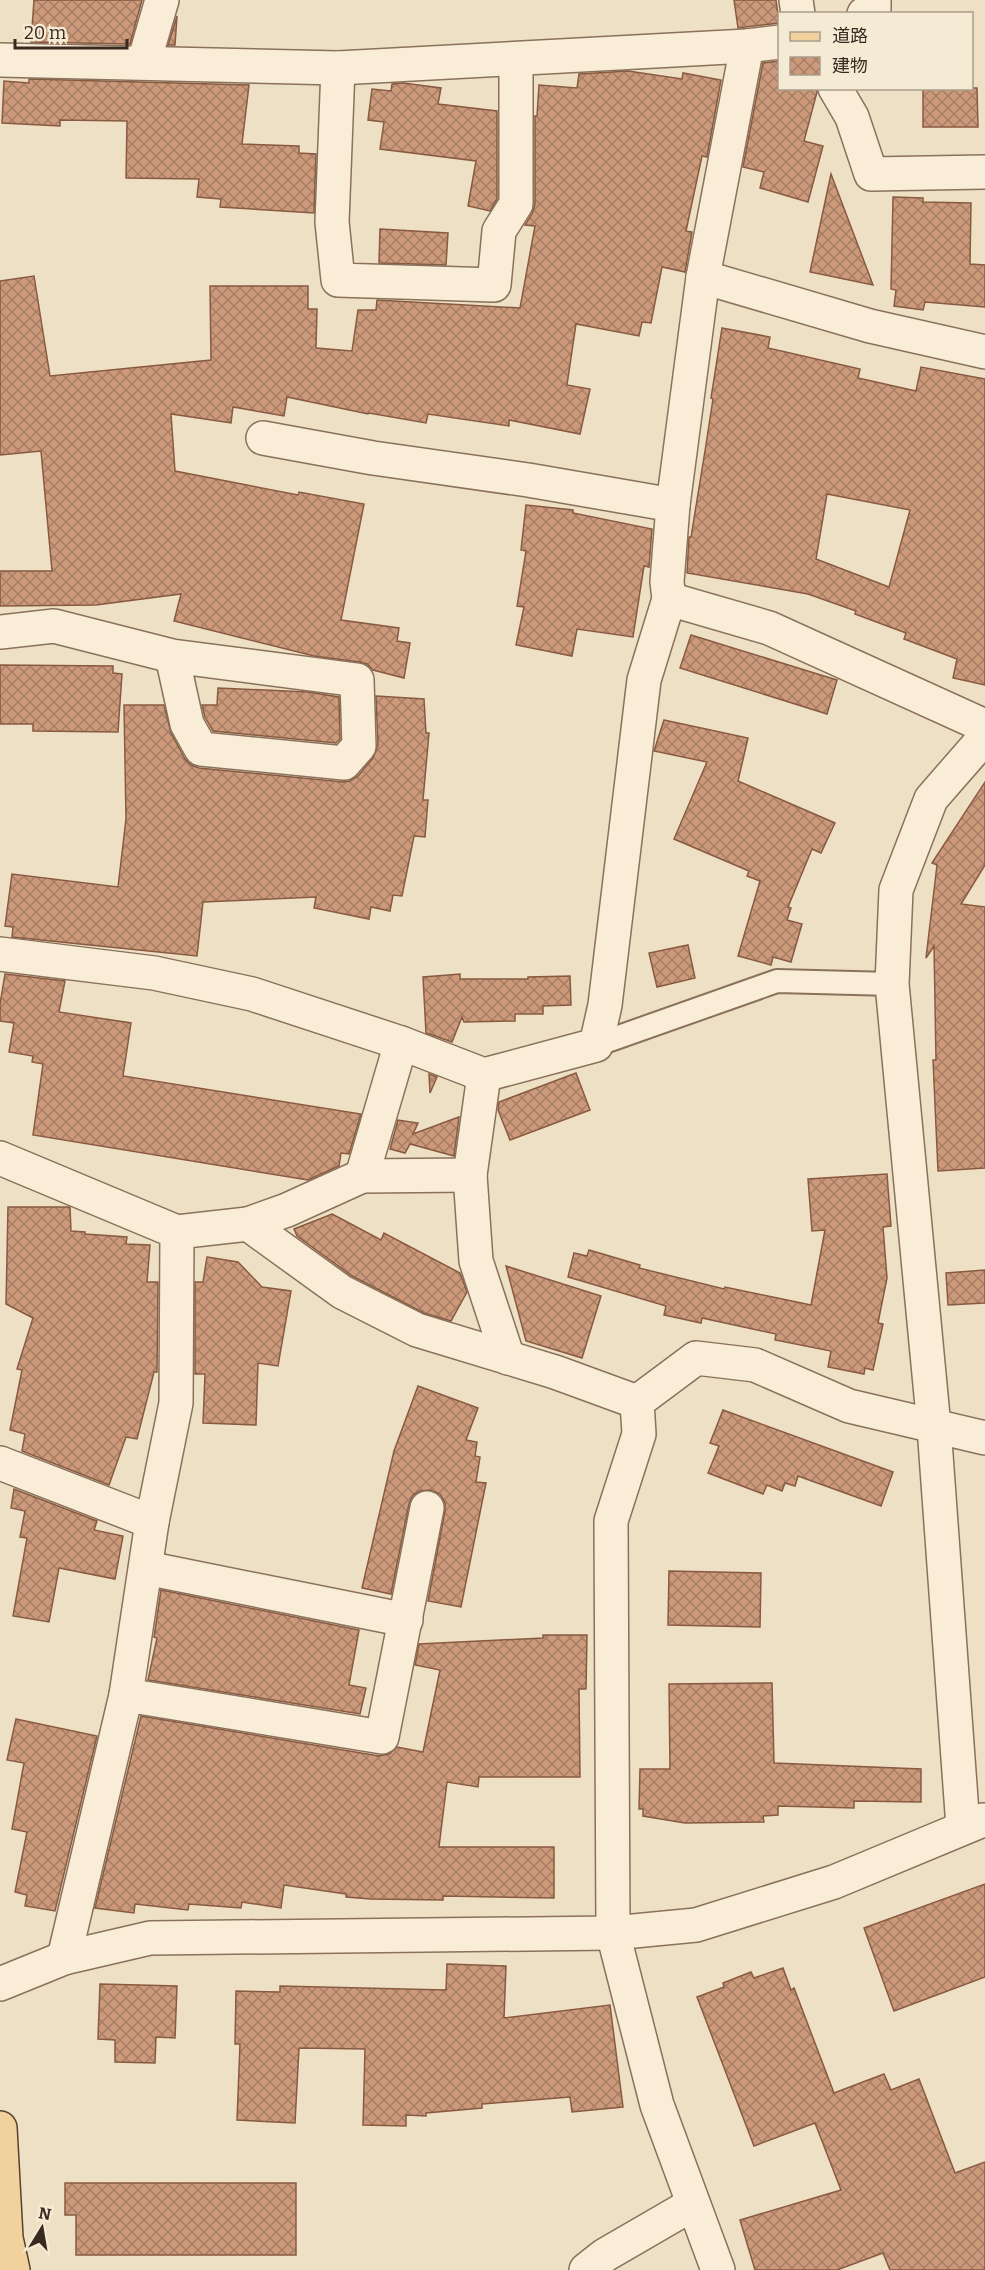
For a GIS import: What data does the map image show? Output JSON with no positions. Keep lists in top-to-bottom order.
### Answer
{
  "legend": ["道路", "建物"],
  "scale_bar": "20 m",
  "north": "top"
}
